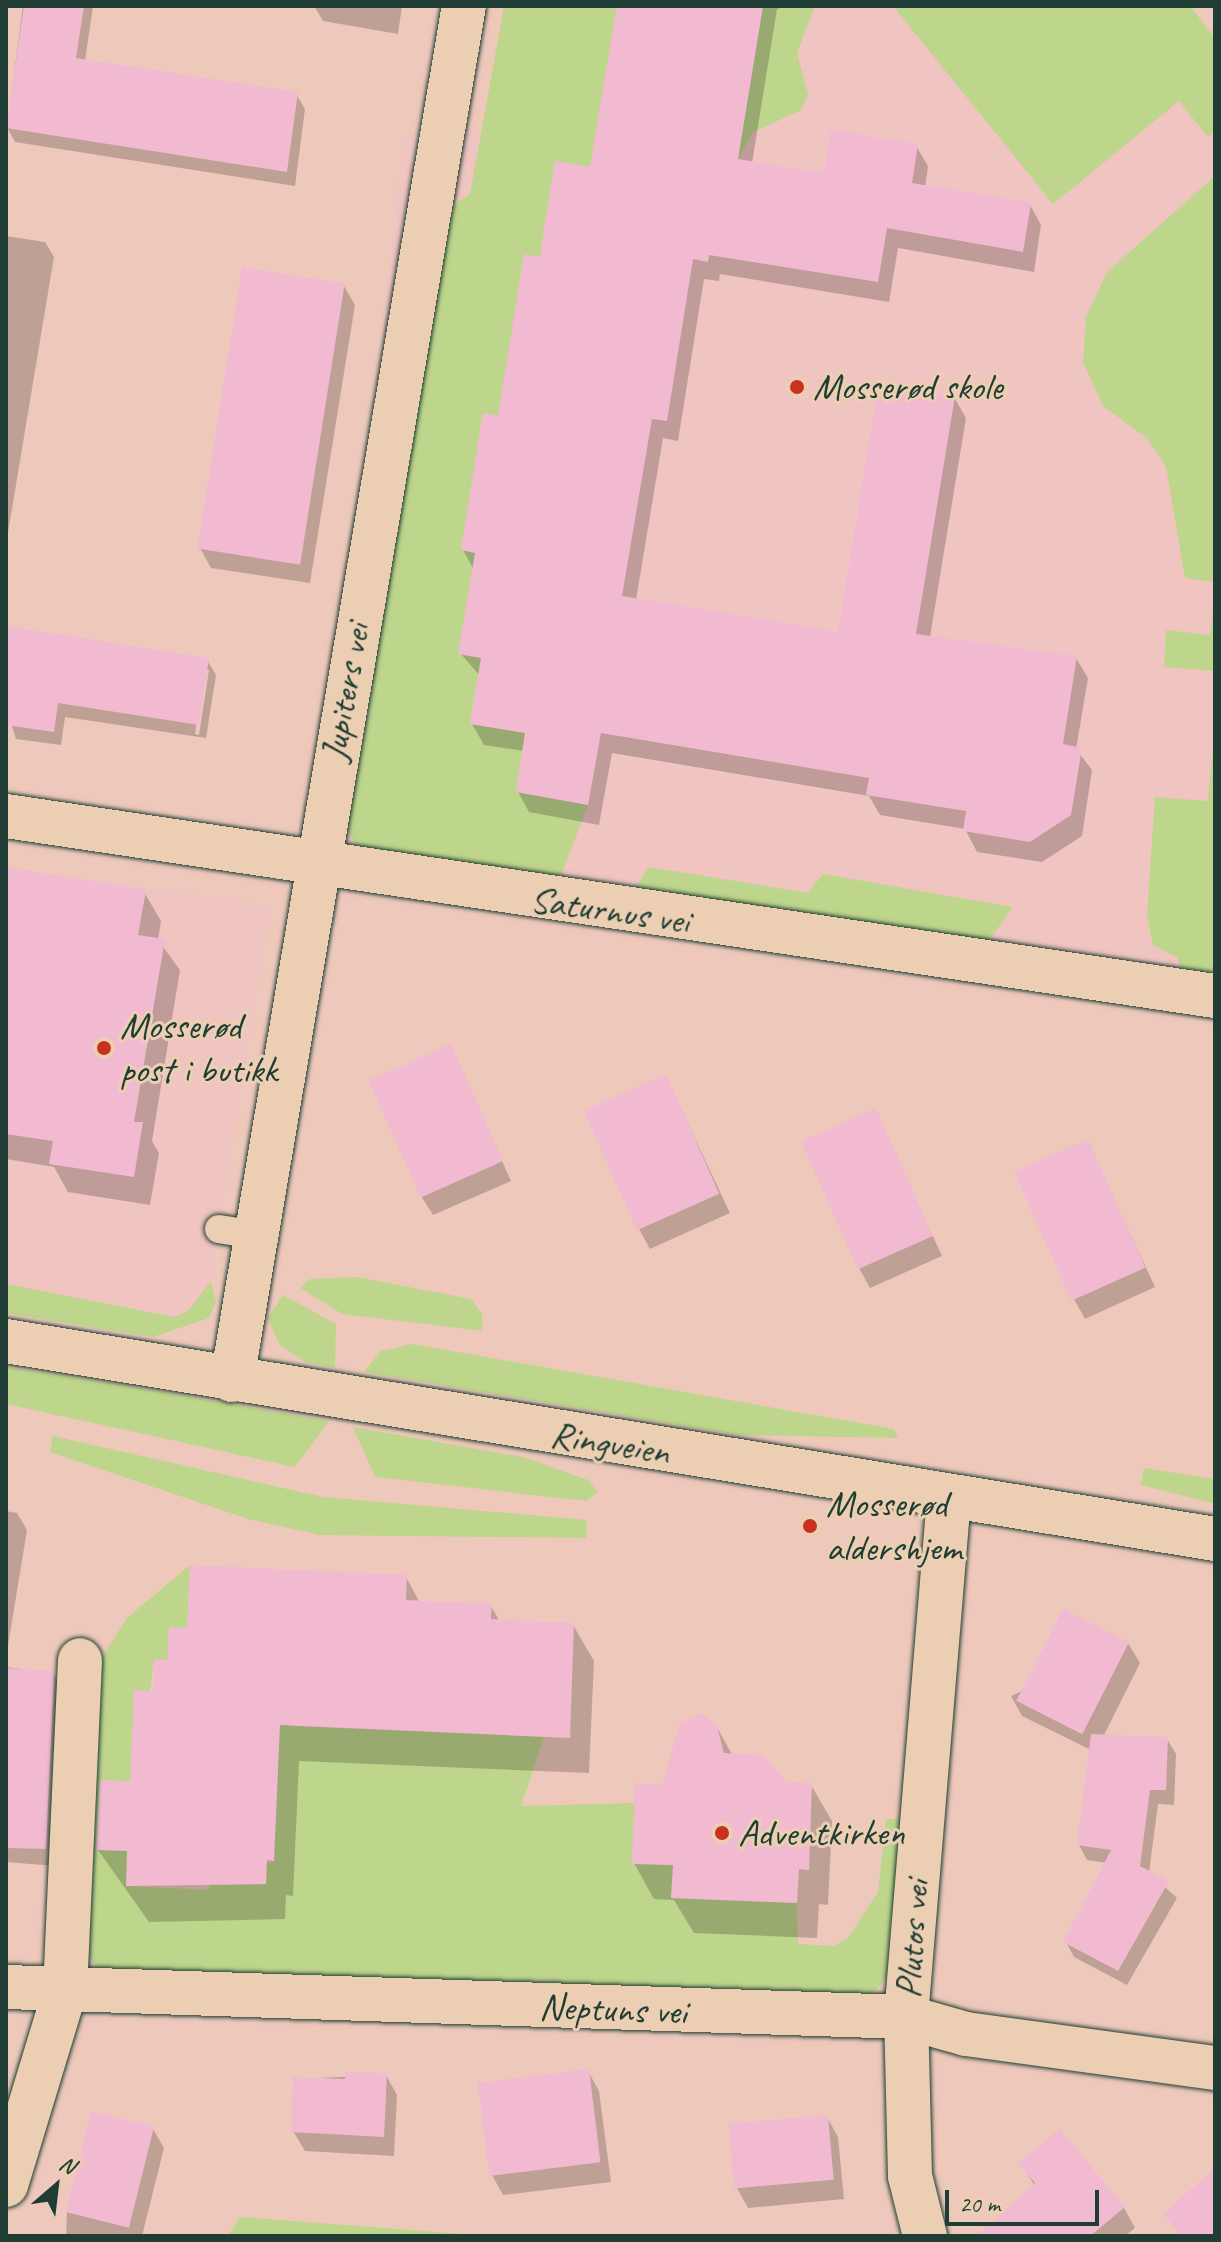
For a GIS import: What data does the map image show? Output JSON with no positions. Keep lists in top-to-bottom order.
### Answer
{
  "streets": {
    "street": [
      "Jupiters vei",
      "Saturnus vei",
      "Ringveien",
      "Plutos vei",
      "Neptuns vei"
    ]
  },
  "crossings": [
    ["Jupiters vei", "Saturnus vei"],
    ["Jupiters vei", "Ringveien"],
    ["Ringveien", "Plutos vei"],
    ["Plutos vei", "Neptuns vei"]
  ],
  "places": [
    "Mosserød skole",
    "Mosserød post i butikk",
    "Mosserød aldershjem",
    "Adventkirken"
  ],
  "scale_bar": "20 m",
  "north": "top right"
}
